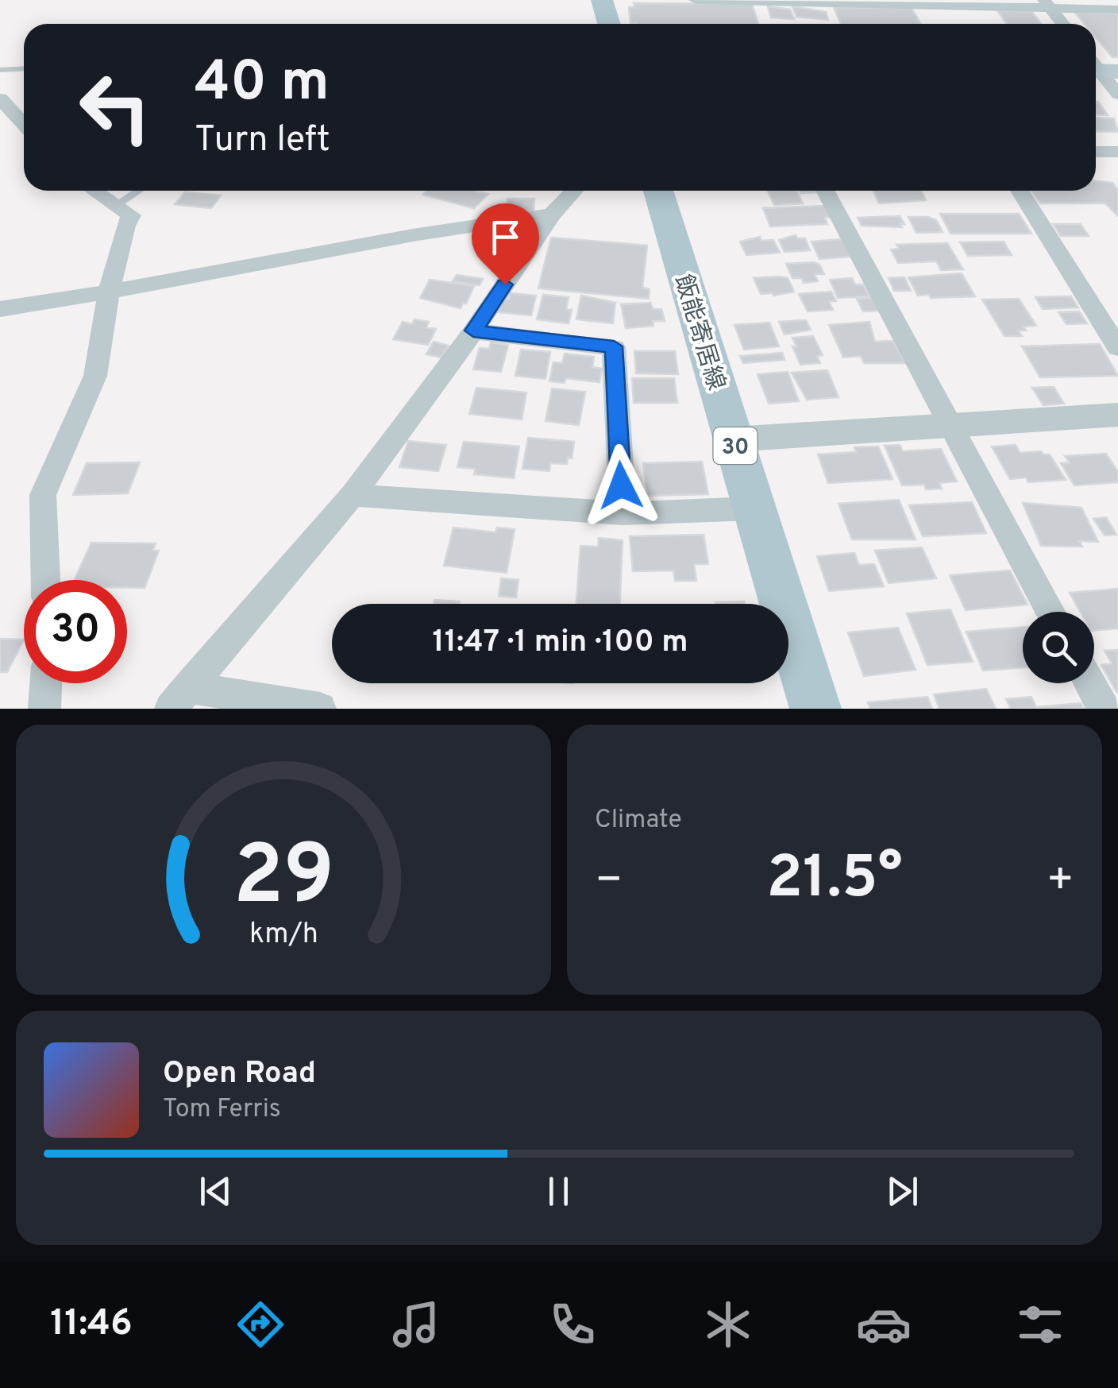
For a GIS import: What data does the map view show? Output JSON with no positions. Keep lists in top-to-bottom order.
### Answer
{
  "streets": {
    "main road": ["飯能寄居線", "30"]
  },
  "page": {
    "turn": ["40 m", "Turn left"],
    "limit": "30",
    "trip": "11:47 · 1 min · 100 m",
    "tile": "Climate",
    "heat": ["−", "21.5°", "+"],
    "song": ["Open Road", "Tom Ferris"],
    "tabs": "11:46",
    "gauge": ["29", "km/h"]
  }
}
